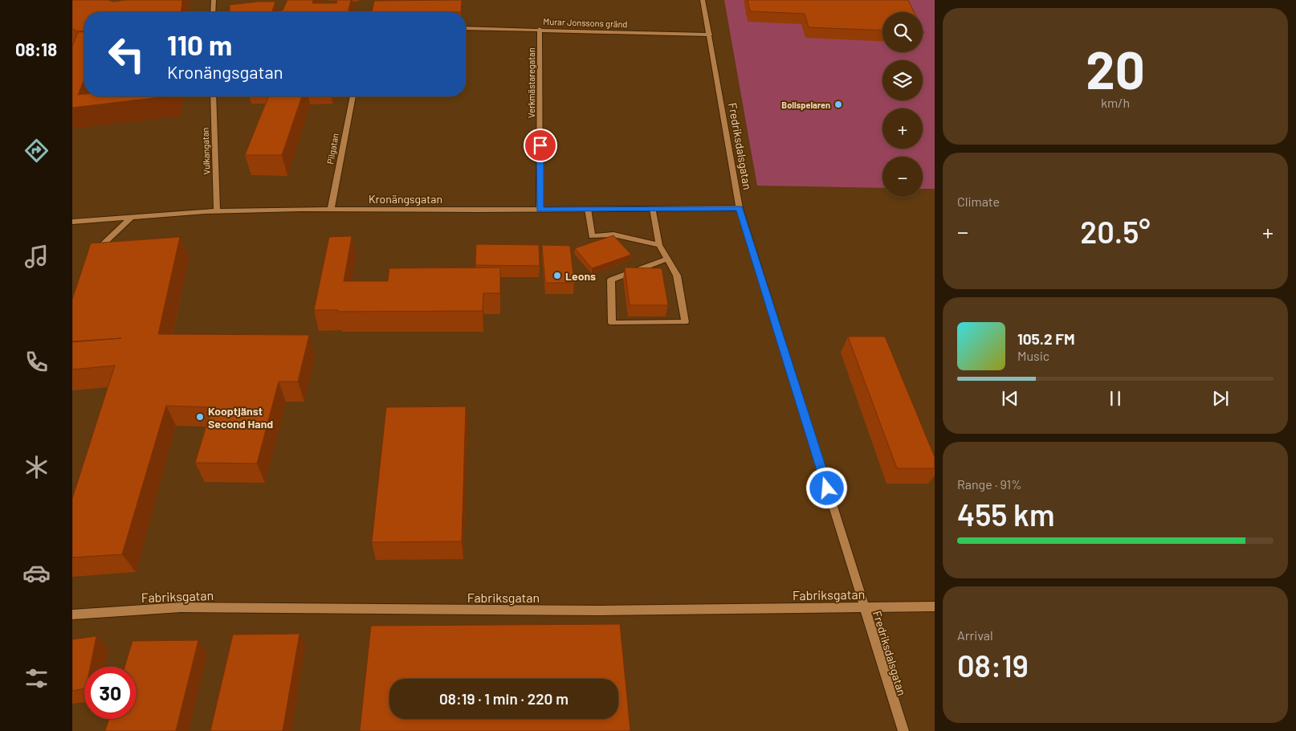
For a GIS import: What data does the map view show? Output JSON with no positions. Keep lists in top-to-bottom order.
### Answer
{
  "streets": {
    "street": [
      "Murar Jonssons gränd",
      "Verkmästaregatan",
      "Fredriksdalsgatan",
      "Pilgatan",
      "Vulkangatan",
      "Kronängsgatan",
      "Fabriksgatan"
    ]
  },
  "crossings": [
    ["Murar Jonssons gränd", "Verkmästaregatan"],
    ["Murar Jonssons gränd", "Fredriksdalsgatan"],
    ["Verkmästaregatan", "Kronängsgatan"],
    ["Fredriksdalsgatan", "Kronängsgatan"],
    ["Fredriksdalsgatan", "Fabriksgatan"],
    ["Pilgatan", "Kronängsgatan"],
    ["Vulkangatan", "Kronängsgatan"]
  ],
  "places": ["Bollspelaren", "Leons", "Kooptjänst Second Hand"],
  "page": {
    "tabs": "08:18",
    "tile": [
      ["20", "km/h"],
      "Climate",
      ["Range · 91%", "455 km"],
      ["Arrival", "08:19"]
    ],
    "map_buttons": ["+", "−"],
    "turn": ["110 m", "Kronängsgatan"],
    "heat": ["−", "20.5°", "+"],
    "song": ["105.2 FM", "Music"],
    "limit": "30",
    "trip": "08:19 · 1 min · 220 m"
  }
}
